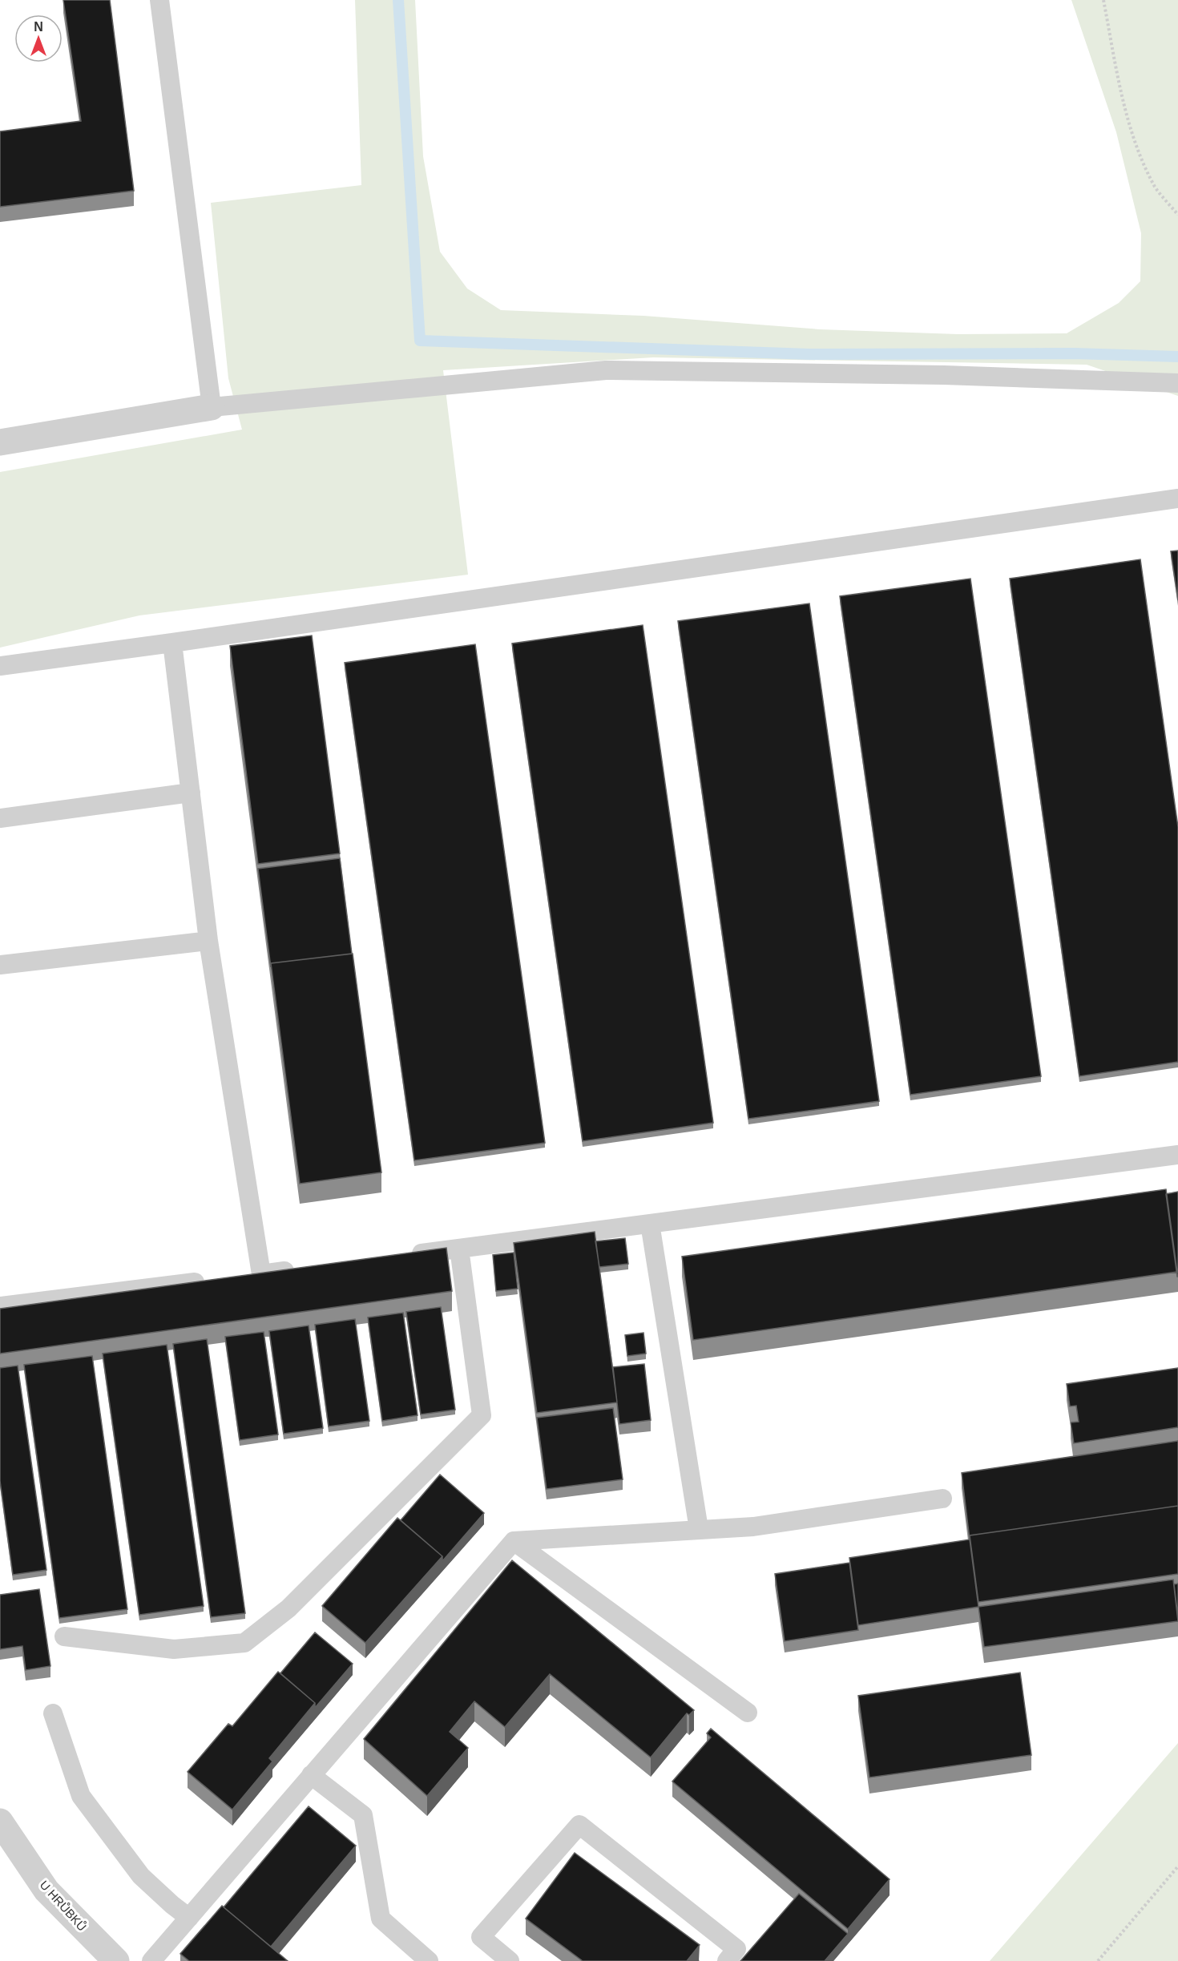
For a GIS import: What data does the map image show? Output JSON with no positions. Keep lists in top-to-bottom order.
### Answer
{
  "streets": {
    "street": ["U HRŮBKŮ"]
  },
  "north": "top"
}
